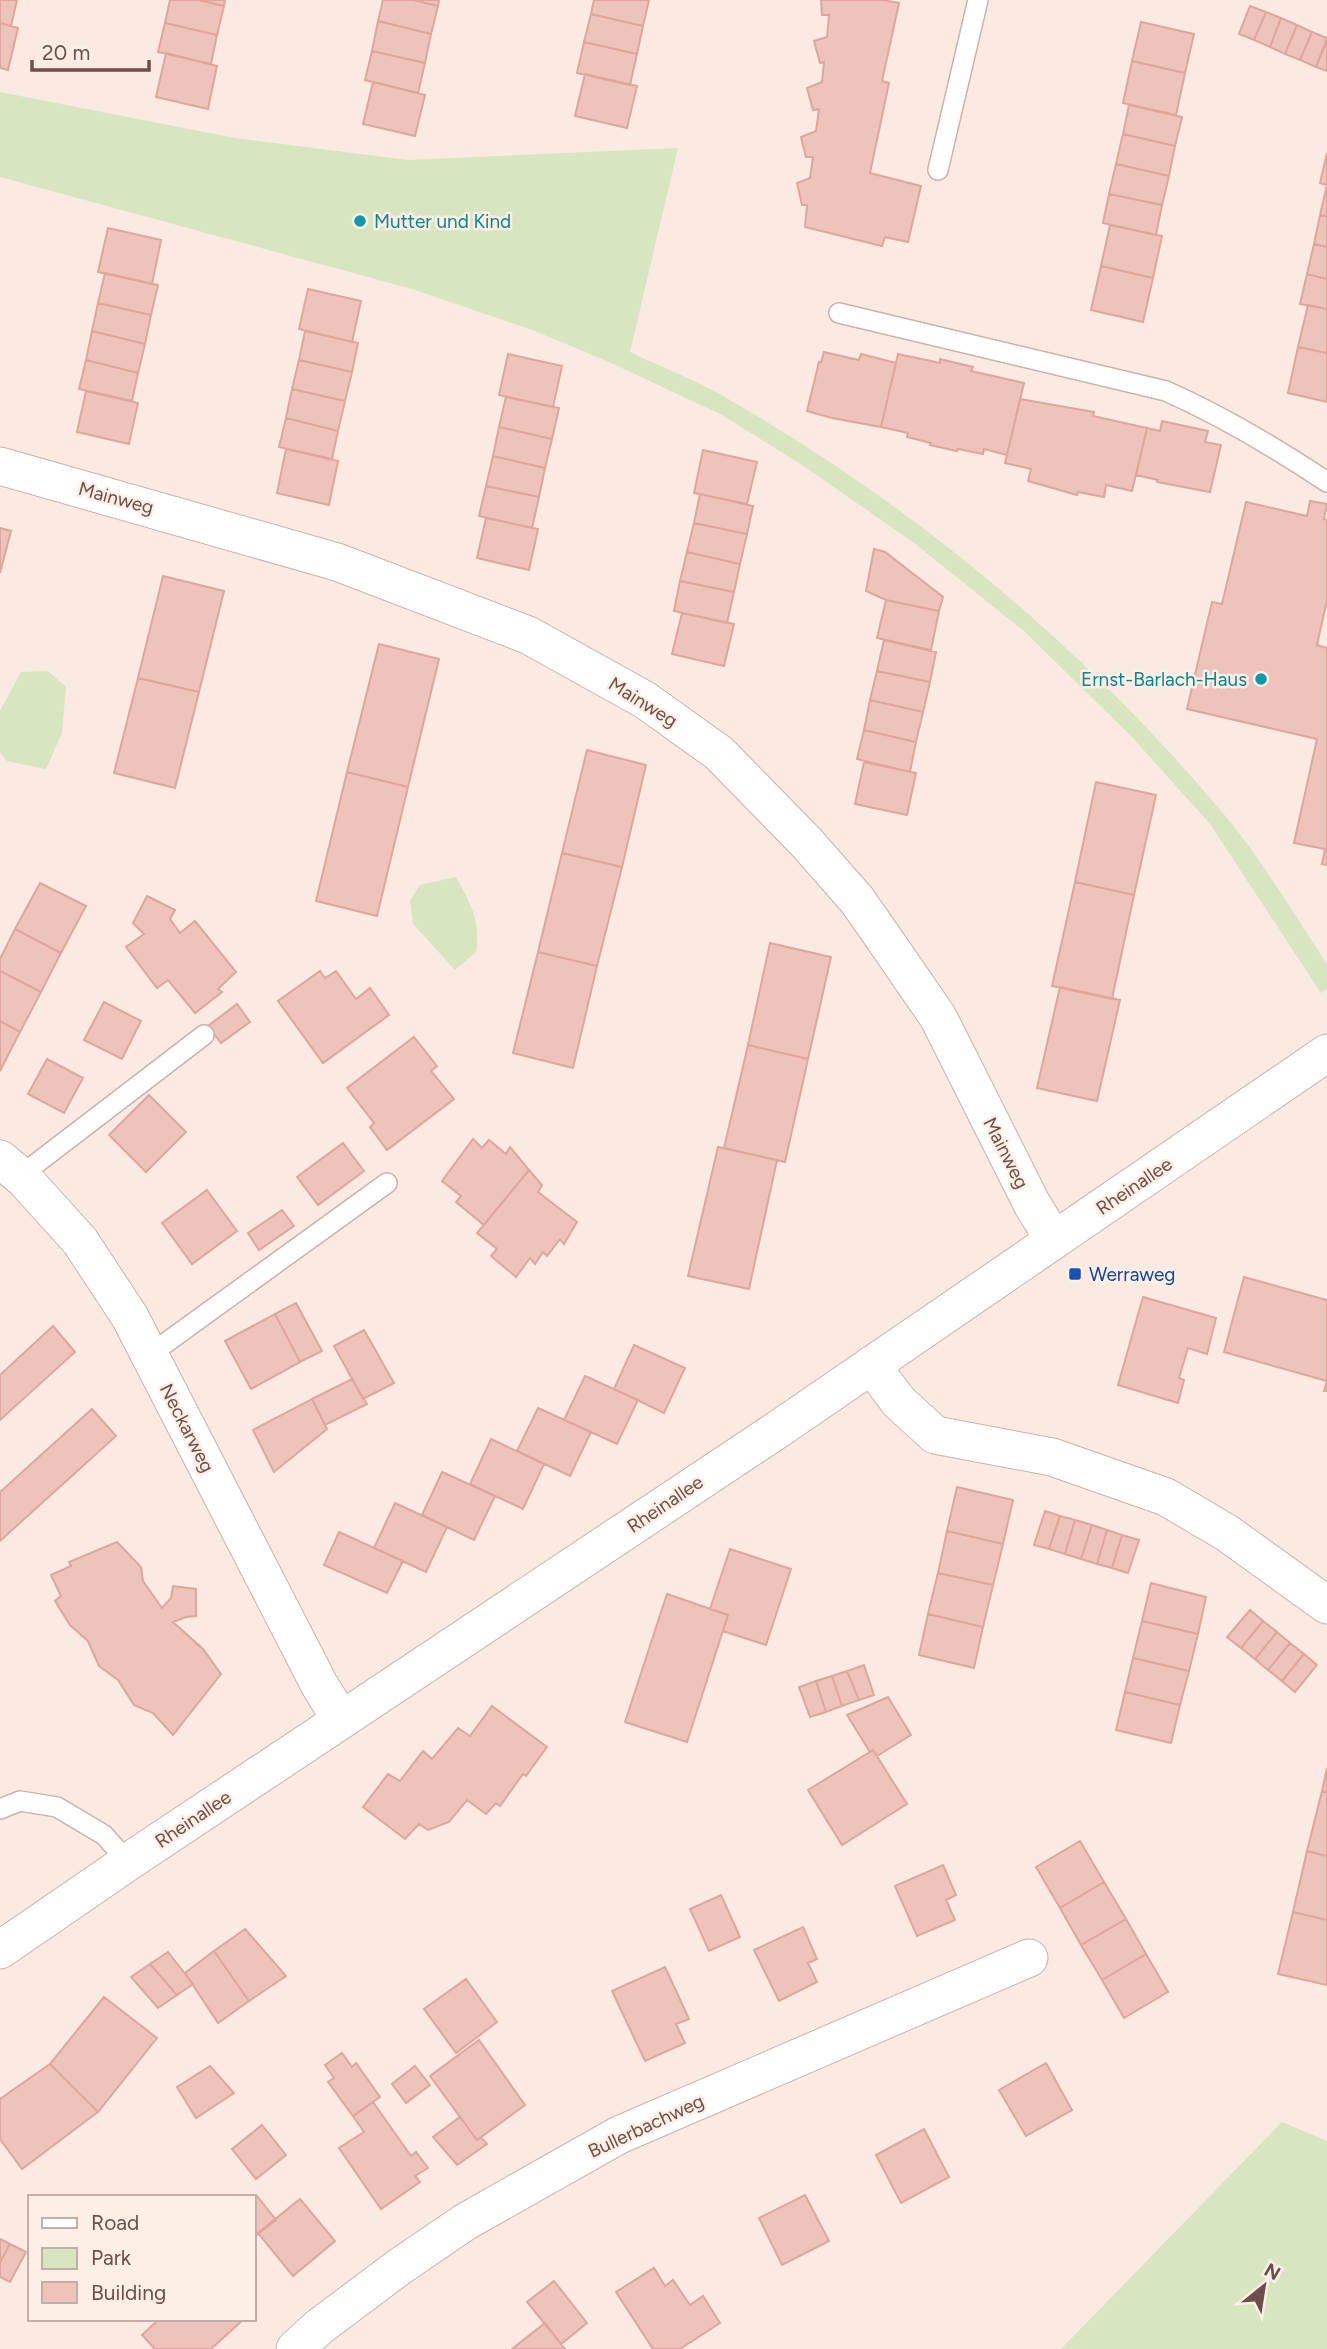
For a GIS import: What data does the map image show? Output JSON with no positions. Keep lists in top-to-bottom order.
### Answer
{
  "streets": {
    "street": [
      "Mainweg",
      "Rheinallee",
      "Neckarweg",
      "Bullerbachweg"
    ]
  },
  "crossings": [
    ["Mainweg", "Rheinallee"],
    ["Rheinallee", "Neckarweg"]
  ],
  "places": {
    "other": ["Mutter und Kind", "Ernst-Barlach-Haus"],
    "transit": ["Werraweg"]
  },
  "legend": ["Road", "Park", "Building"],
  "scale_bar": "20 m",
  "north": "top right"
}
